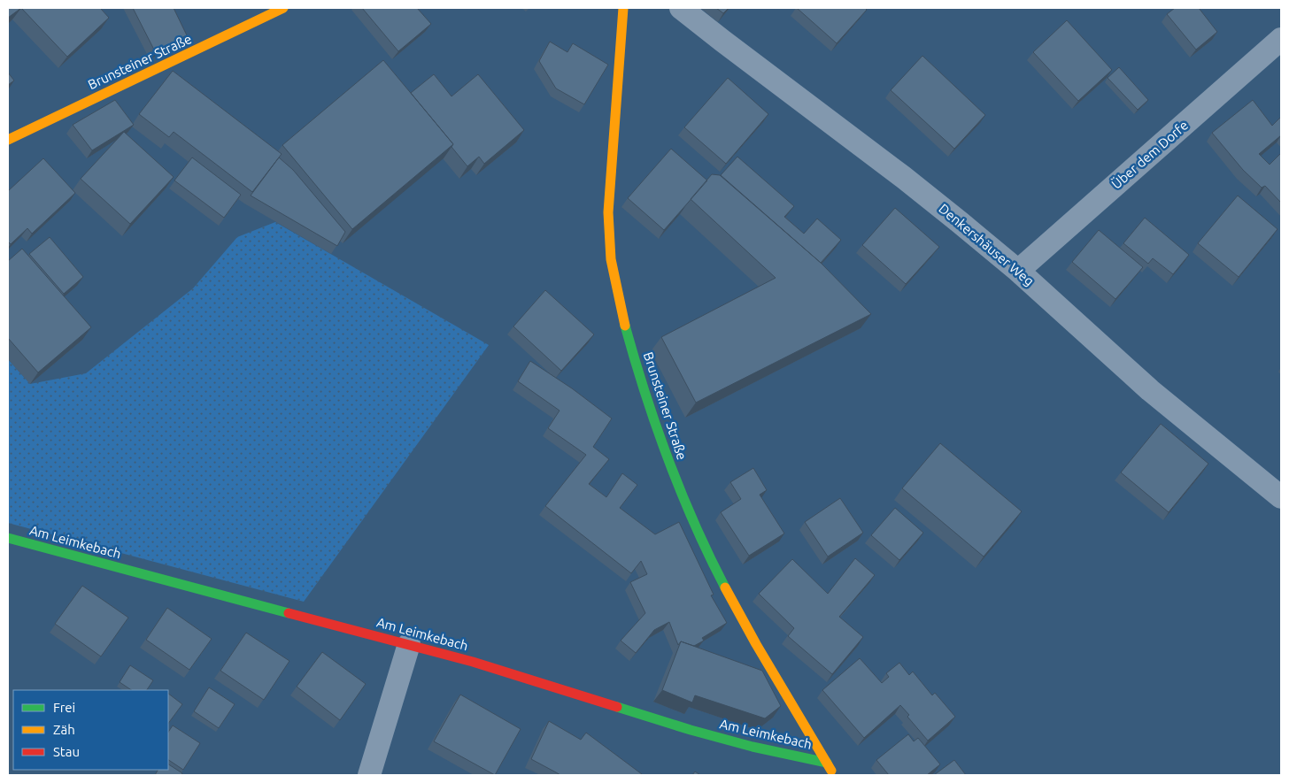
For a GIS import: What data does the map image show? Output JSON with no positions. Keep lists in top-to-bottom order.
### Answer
{
  "streets": {
    "street": [
      "Brunsteiner Straße",
      "Über dem Dorfe",
      "Denkershäuser Weg",
      "Am Leimkebach"
    ]
  },
  "crossings": [
    ["Brunsteiner Straße", "Am Leimkebach"],
    ["Über dem Dorfe", "Denkershäuser Weg"]
  ],
  "legend": ["Frei", "Zäh", "Stau"]
}
